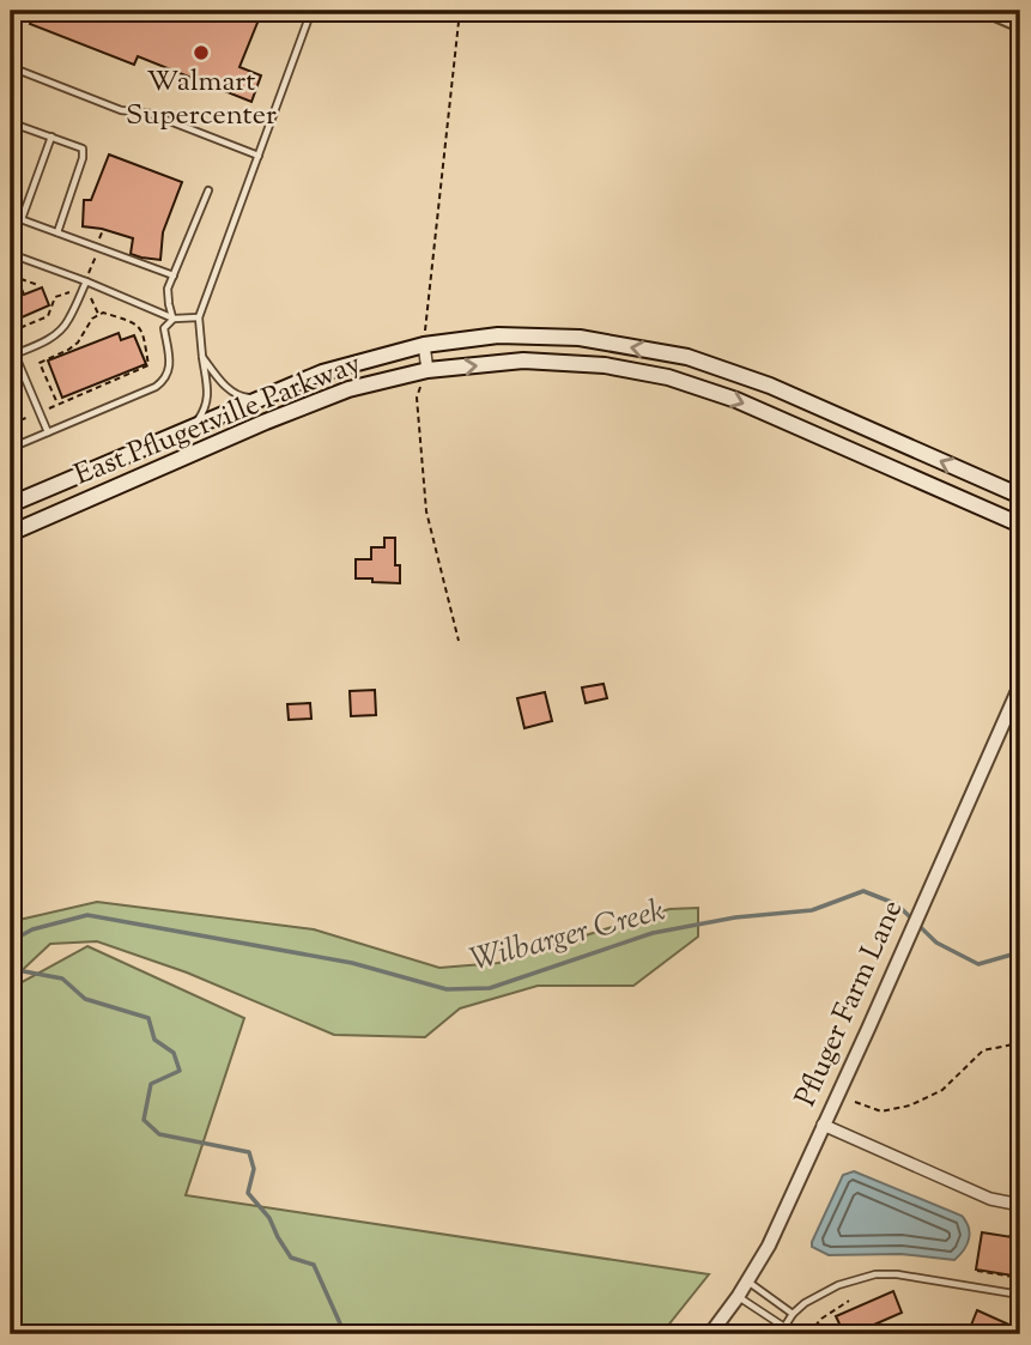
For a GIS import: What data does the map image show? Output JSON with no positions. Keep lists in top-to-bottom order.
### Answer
{
  "streets": {
    "main road": ["East Pflugerville Parkway"],
    "street": ["Pfluger Farm Lane"]
  },
  "water": ["Wilbarger Creek"],
  "places": ["Walmart Supercenter"]
}
